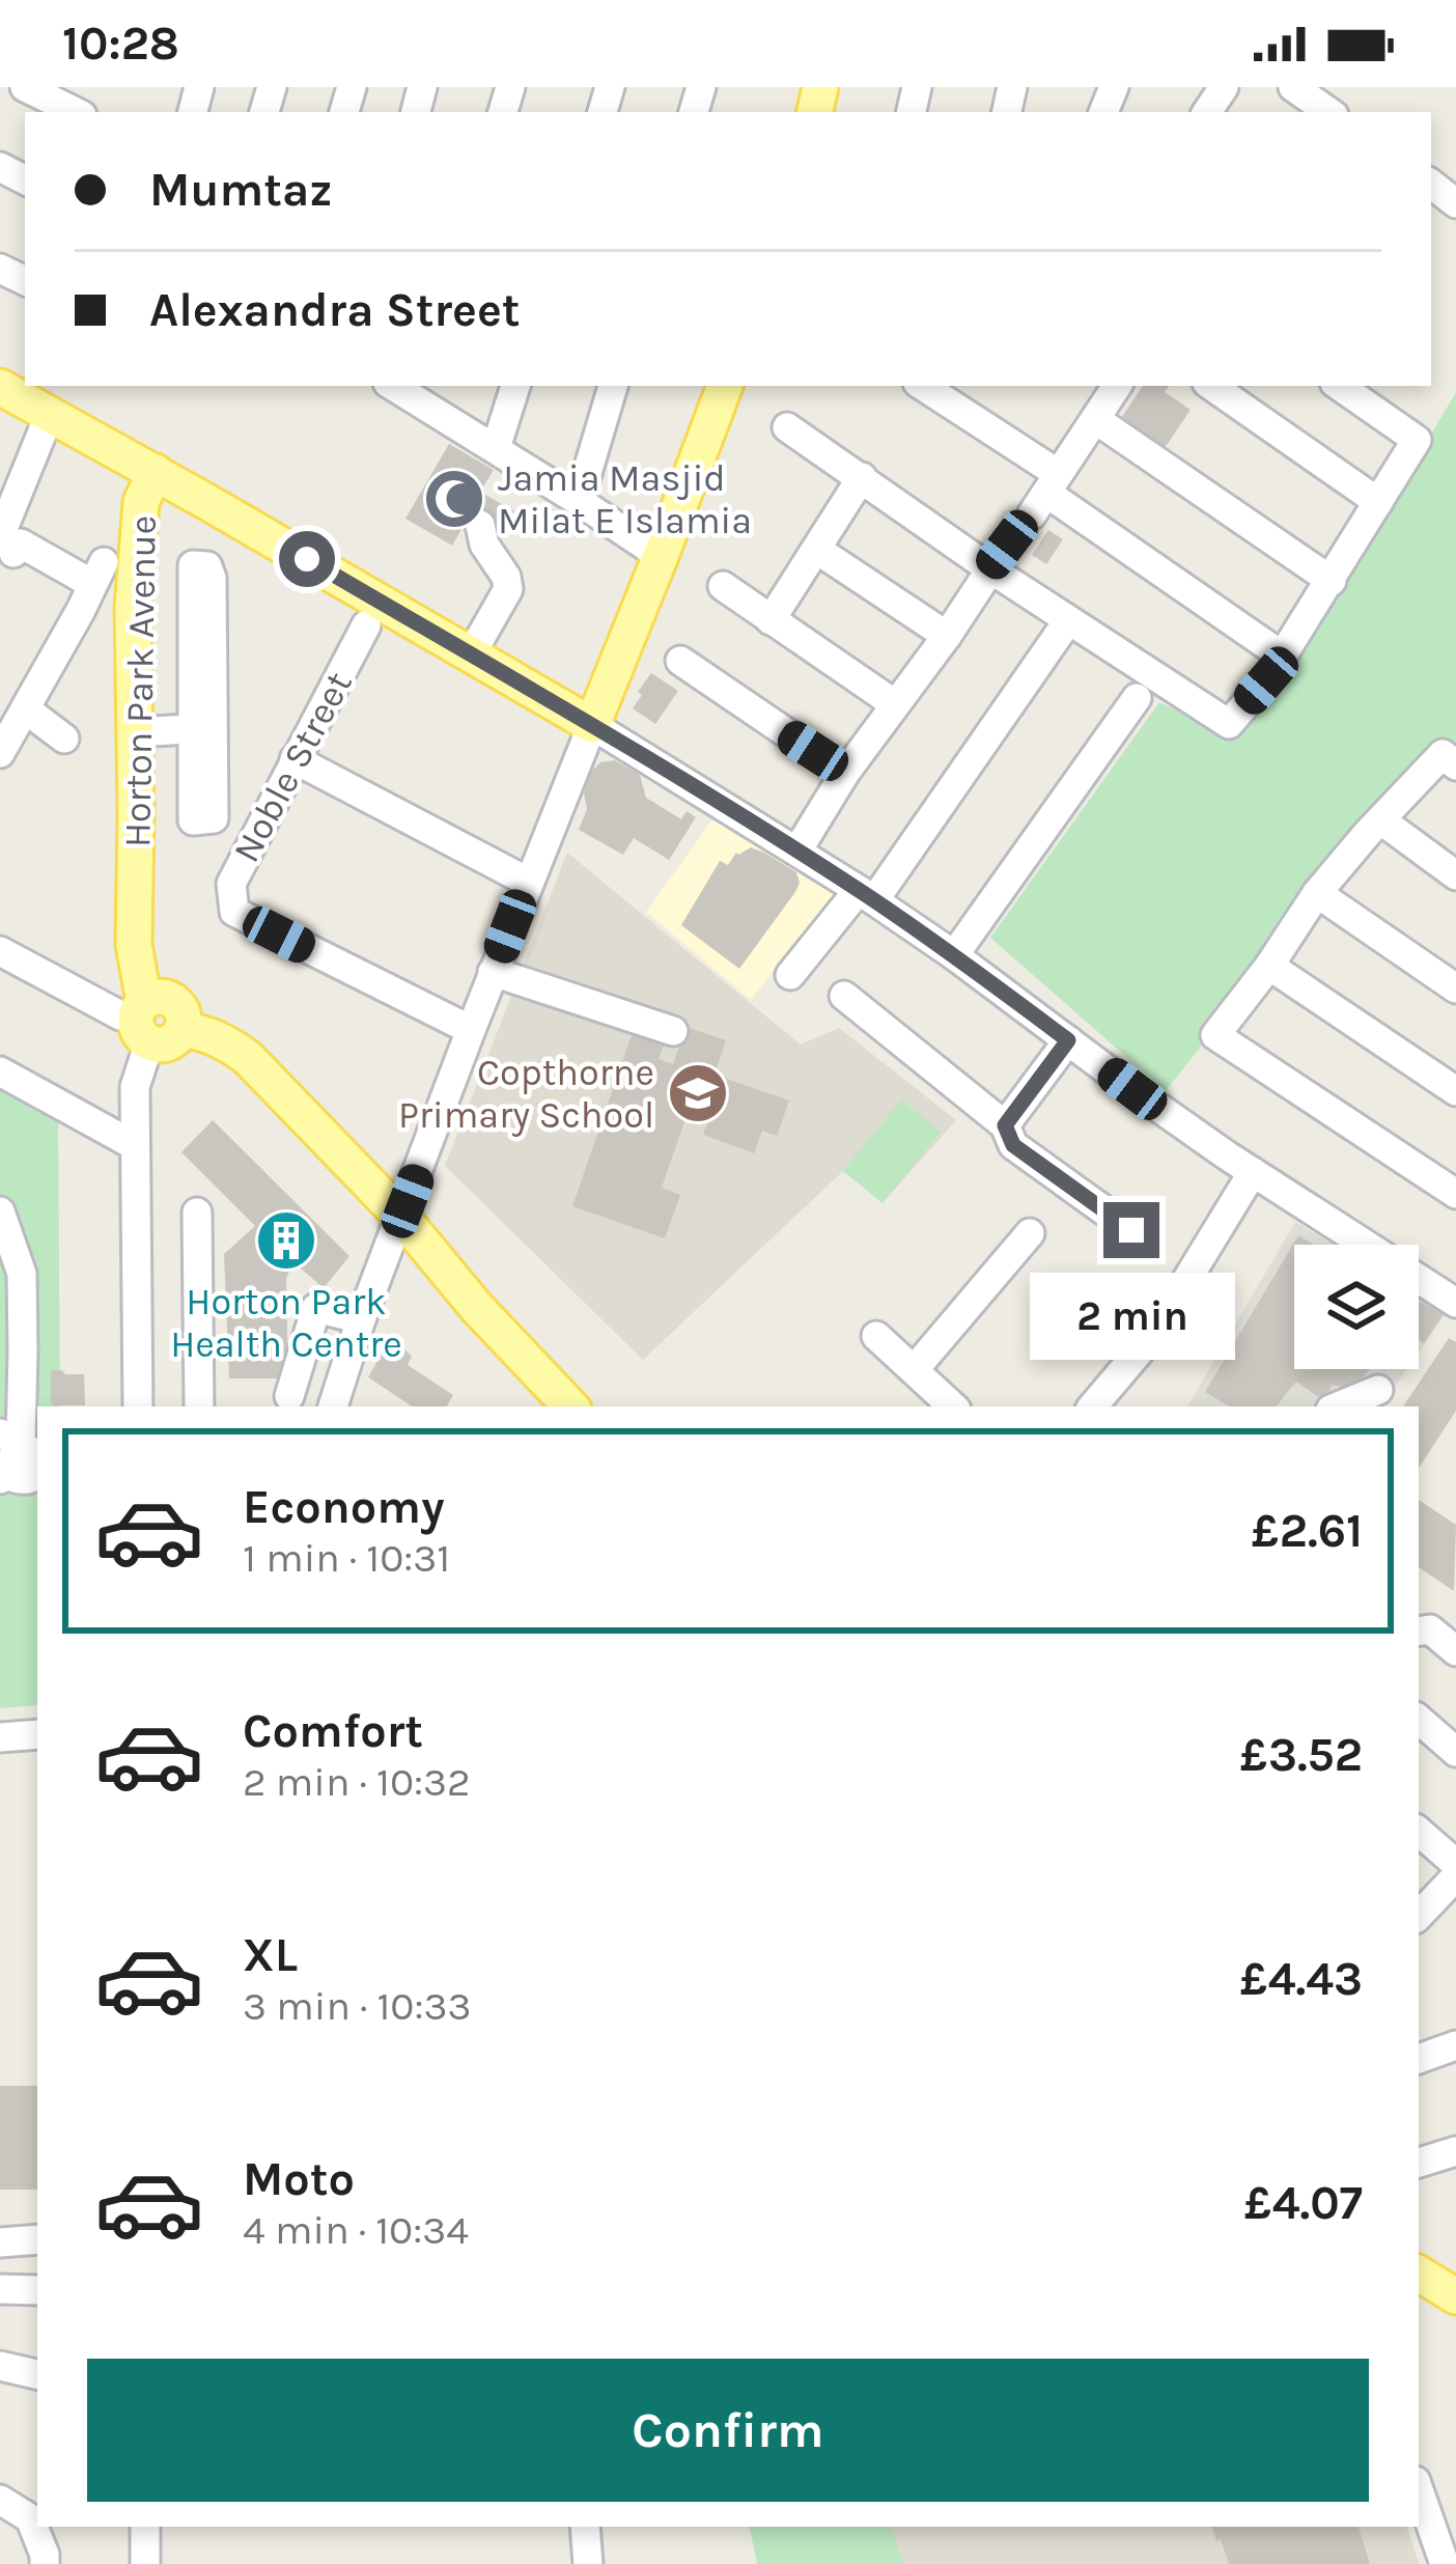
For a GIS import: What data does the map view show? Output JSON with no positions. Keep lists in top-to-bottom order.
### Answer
{
  "streets": {
    "main road": ["Horton Park Avenue"],
    "street": ["Noble Street"]
  },
  "places": {
    "mosque": ["Jamia Masjid Milat E Islamia"],
    "school or university": ["Copthorne Primary School"],
    "building": ["Horton Park Health Centre"]
  },
  "page": {
    "status": "10:28",
    "banner": ["Mumtaz", "Alexandra Street"],
    "bubble": "2 min",
    "list": [
      {
        "name": "Economy",
        "note": "1 min · 10:31",
        "value": "£2.61"
      },
      {
        "name": "Comfort",
        "note": "2 min · 10:32",
        "value": "£3.52"
      },
      {
        "name": "XL",
        "note": "3 min · 10:33",
        "value": "£4.43"
      },
      {
        "name": "Moto",
        "note": "4 min · 10:34",
        "value": "£4.07"
      }
    ],
    "buttons": "Confirm"
  }
}
